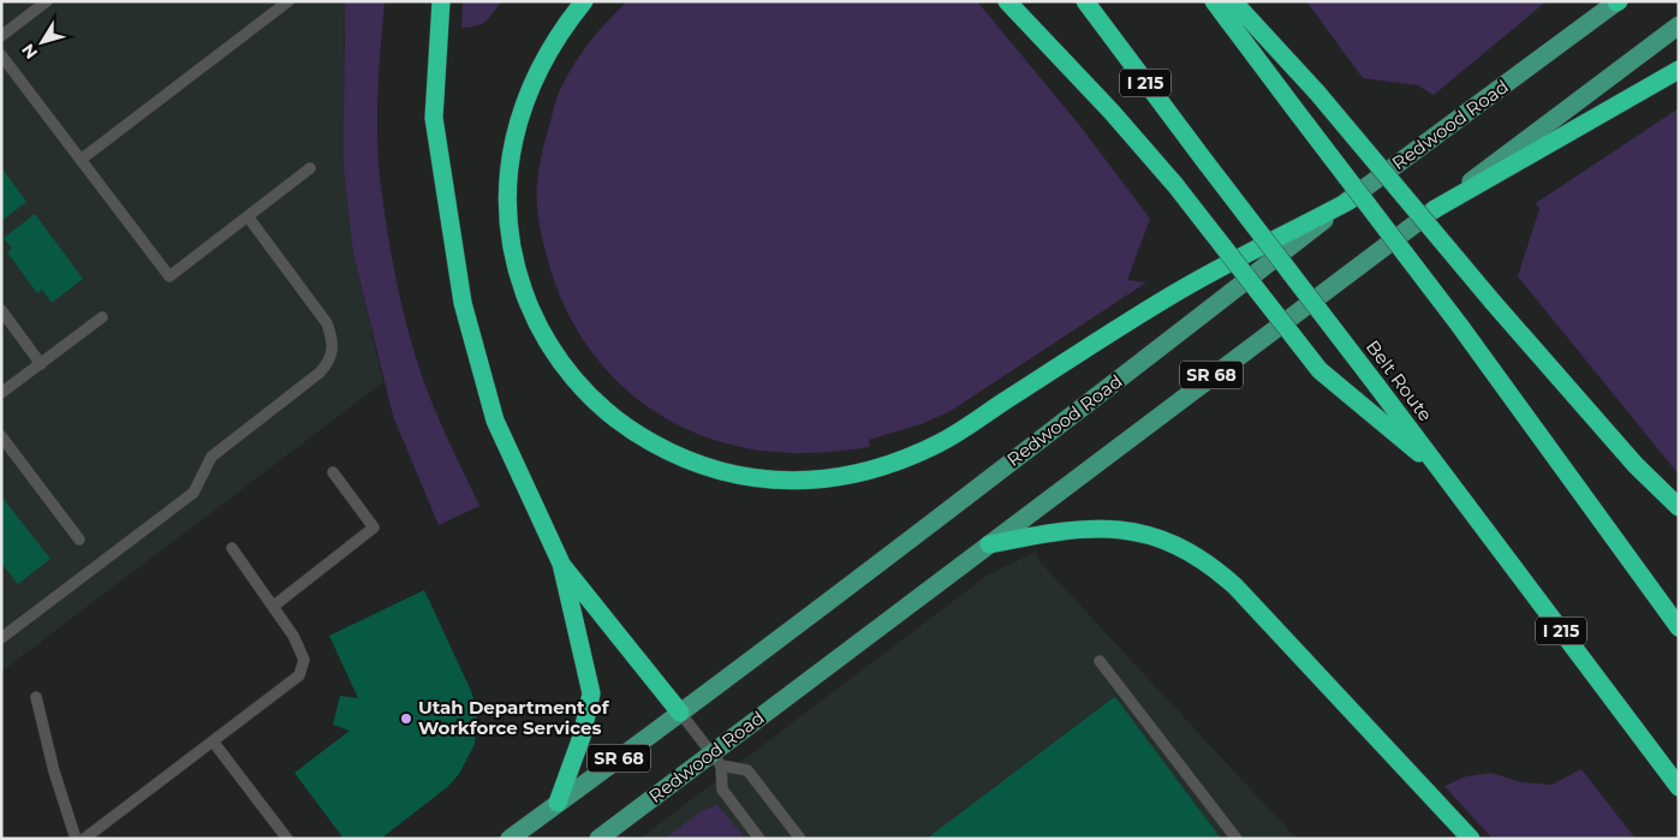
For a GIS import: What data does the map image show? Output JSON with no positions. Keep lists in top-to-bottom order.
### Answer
{
  "streets": {
    "highway": ["I 215", "Belt Route"],
    "main road": ["Redwood Road", "SR 68"]
  },
  "places": ["Utah Department of Workforce Services"],
  "north": "bottom left"
}
